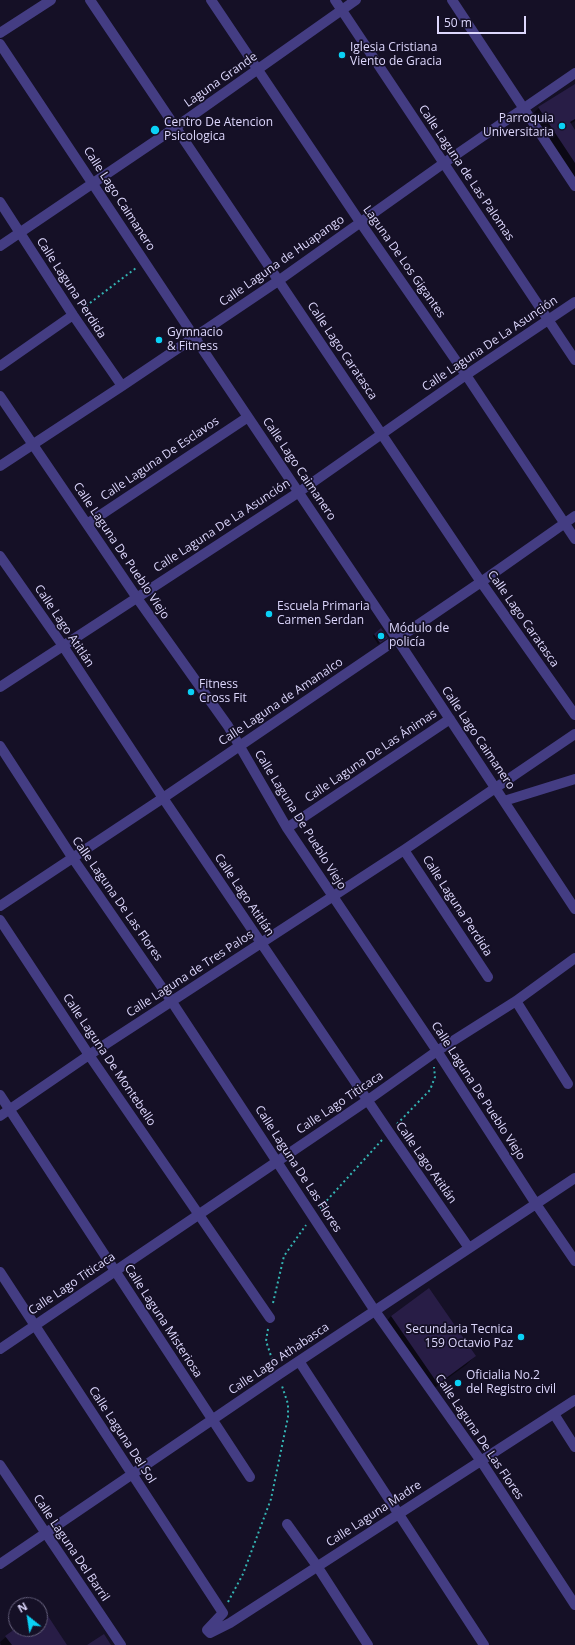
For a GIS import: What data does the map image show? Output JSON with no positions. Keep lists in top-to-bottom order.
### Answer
{
  "streets": {
    "street": [
      "Laguna Grande",
      "Calle Laguna de Las Palomas",
      "Calle Lago Caimanero",
      "Calle Laguna de Huapango",
      "Laguna De Los Gigantes",
      "Calle Laguna Perdida",
      "Calle Laguna De La Asunción",
      "Calle Lago Caratasca",
      "Calle Laguna De Esclavos",
      "Calle Laguna De Pueblo Viejo",
      "Calle Lago Atitlán",
      "Calle Laguna de Amanalco",
      "Calle Laguna De Las Ánimas",
      "Calle Laguna De Las Flores",
      "Calle Laguna de Tres Palos",
      "Calle Laguna De Montebello",
      "Calle Lago Titicaca",
      "Calle Laguna Misteriosa",
      "Calle Lago Athabasca",
      "Calle Laguna Del Sol",
      "Calle Laguna Madre",
      "Calle Laguna Del Barril"
    ]
  },
  "crossings": [
    ["Laguna Grande", "Calle Laguna de Las Palomas"],
    ["Laguna Grande", "Calle Lago Caimanero"],
    ["Laguna Grande", "Laguna De Los Gigantes"],
    ["Laguna Grande", "Calle Laguna Perdida"],
    ["Laguna Grande", "Calle Lago Caratasca"],
    ["Calle Laguna de Las Palomas", "Calle Laguna de Huapango"],
    ["Calle Laguna de Las Palomas", "Calle Laguna De La Asunción"],
    ["Calle Lago Caimanero", "Calle Laguna de Huapango"],
    ["Calle Lago Caimanero", "Calle Laguna De La Asunción"],
    ["Calle Lago Caimanero", "Calle Laguna De Esclavos"],
    ["Calle Lago Caimanero", "Calle Laguna de Amanalco"],
    ["Calle Lago Caimanero", "Calle Laguna De Las Ánimas"],
    ["Calle Lago Caimanero", "Calle Laguna de Tres Palos"],
    ["Calle Laguna de Huapango", "Laguna De Los Gigantes"],
    ["Calle Laguna de Huapango", "Calle Laguna Perdida"],
    ["Calle Laguna de Huapango", "Calle Lago Caratasca"],
    ["Calle Laguna de Huapango", "Calle Laguna De Pueblo Viejo"],
    ["Laguna De Los Gigantes", "Calle Laguna De La Asunción"],
    ["Laguna De Los Gigantes", "Calle Laguna de Amanalco"],
    ["Calle Laguna Perdida", "Calle Laguna de Tres Palos"],
    ["Calle Laguna De La Asunción", "Calle Lago Caratasca"],
    ["Calle Laguna De La Asunción", "Calle Laguna De Pueblo Viejo"],
    ["Calle Laguna De La Asunción", "Calle Lago Atitlán"],
    ["Calle Lago Caratasca", "Calle Laguna de Amanalco"],
    ["Calle Laguna De Esclavos", "Calle Laguna De Pueblo Viejo"],
    ["Calle Laguna De Pueblo Viejo", "Calle Laguna de Amanalco"],
    ["Calle Laguna De Pueblo Viejo", "Calle Laguna De Las Ánimas"],
    ["Calle Laguna De Pueblo Viejo", "Calle Laguna de Tres Palos"],
    ["Calle Laguna De Pueblo Viejo", "Calle Lago Titicaca"],
    ["Calle Laguna De Pueblo Viejo", "Calle Lago Athabasca"],
    ["Calle Lago Atitlán", "Calle Laguna de Amanalco"],
    ["Calle Lago Atitlán", "Calle Laguna de Tres Palos"],
    ["Calle Lago Atitlán", "Calle Lago Titicaca"],
    ["Calle Lago Atitlán", "Calle Lago Athabasca"],
    ["Calle Laguna de Amanalco", "Calle Laguna De Las Flores"],
    ["Calle Laguna De Las Flores", "Calle Laguna de Tres Palos"],
    ["Calle Laguna De Las Flores", "Calle Lago Titicaca"],
    ["Calle Laguna De Las Flores", "Calle Lago Athabasca"],
    ["Calle Laguna De Las Flores", "Calle Laguna Madre"],
    ["Calle Laguna de Tres Palos", "Calle Laguna De Montebello"],
    ["Calle Laguna de Tres Palos", "Calle Laguna Misteriosa"],
    ["Calle Laguna De Montebello", "Calle Lago Titicaca"],
    ["Calle Lago Titicaca", "Calle Laguna Misteriosa"],
    ["Calle Lago Titicaca", "Calle Laguna Del Sol"],
    ["Calle Laguna Misteriosa", "Calle Lago Athabasca"],
    ["Calle Lago Athabasca", "Calle Laguna Del Sol"],
    ["Calle Lago Athabasca", "Calle Laguna Del Barril"],
    ["Calle Laguna Del Sol", "Calle Laguna Madre"]
  ],
  "places": [
    "Iglesia Cristiana Viento de Gracia",
    "Parroquia Universitaria",
    "Centro De Atencion Psicologica",
    "Gymnacio & Fitness",
    "Escuela Primaria Carmen Serdan",
    "Módulo de policía",
    "Fitness Cross Fit",
    "Secundaria Tecnica 159 Octavio Paz",
    "Oficialia No.2 del Registro civil"
  ],
  "scale_bar": "50 m",
  "north": "top left"
}
